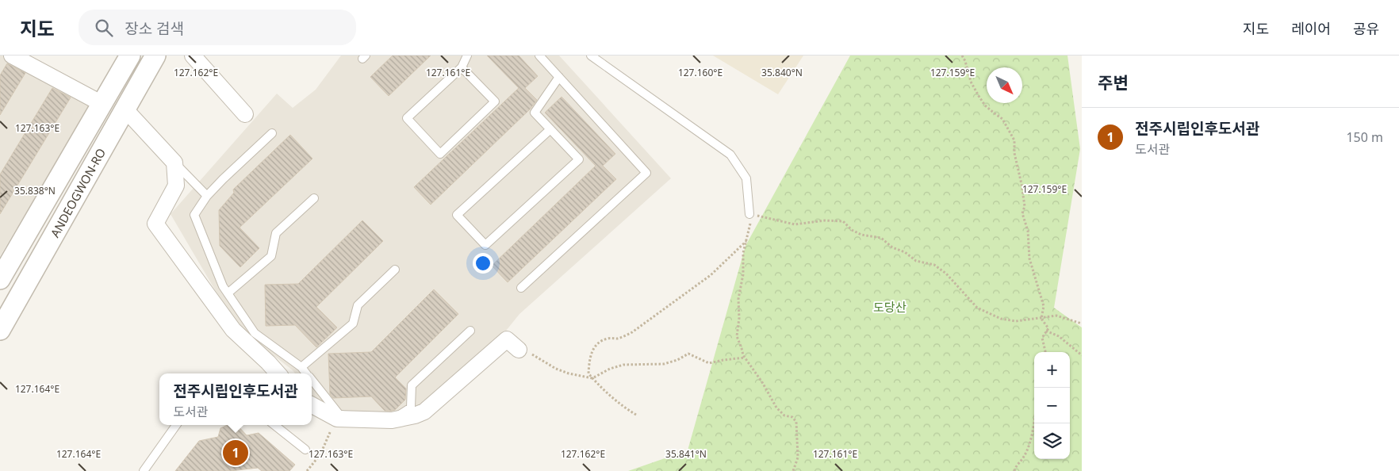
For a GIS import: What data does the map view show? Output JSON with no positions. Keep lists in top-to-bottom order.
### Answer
{
  "streets": {
    "street": ["ANDEOGWON-RO"]
  },
  "parks": ["도당산"],
  "north": "bottom right",
  "page": {
    "header": "지도",
    "search": "장소 검색",
    "nav": ["지도", "레이어", "공유"],
    "heading": "주변",
    "list": [
      {
        "mark": "1",
        "name": "전주시립인후도서관",
        "note": "도서관",
        "value": "150 m"
      }
    ],
    "map_buttons": ["+", "−"],
    "popup": ["전주시립인후도서관", "도서관"],
    "pins": "1"
  },
  "coordinates": [
    "35.840°N",
    "127.162°E",
    "127.161°E",
    "127.160°E",
    "127.159°E",
    "127.163°E",
    "35.838°N",
    "127.164°E",
    "35.841°N"
  ]
}
